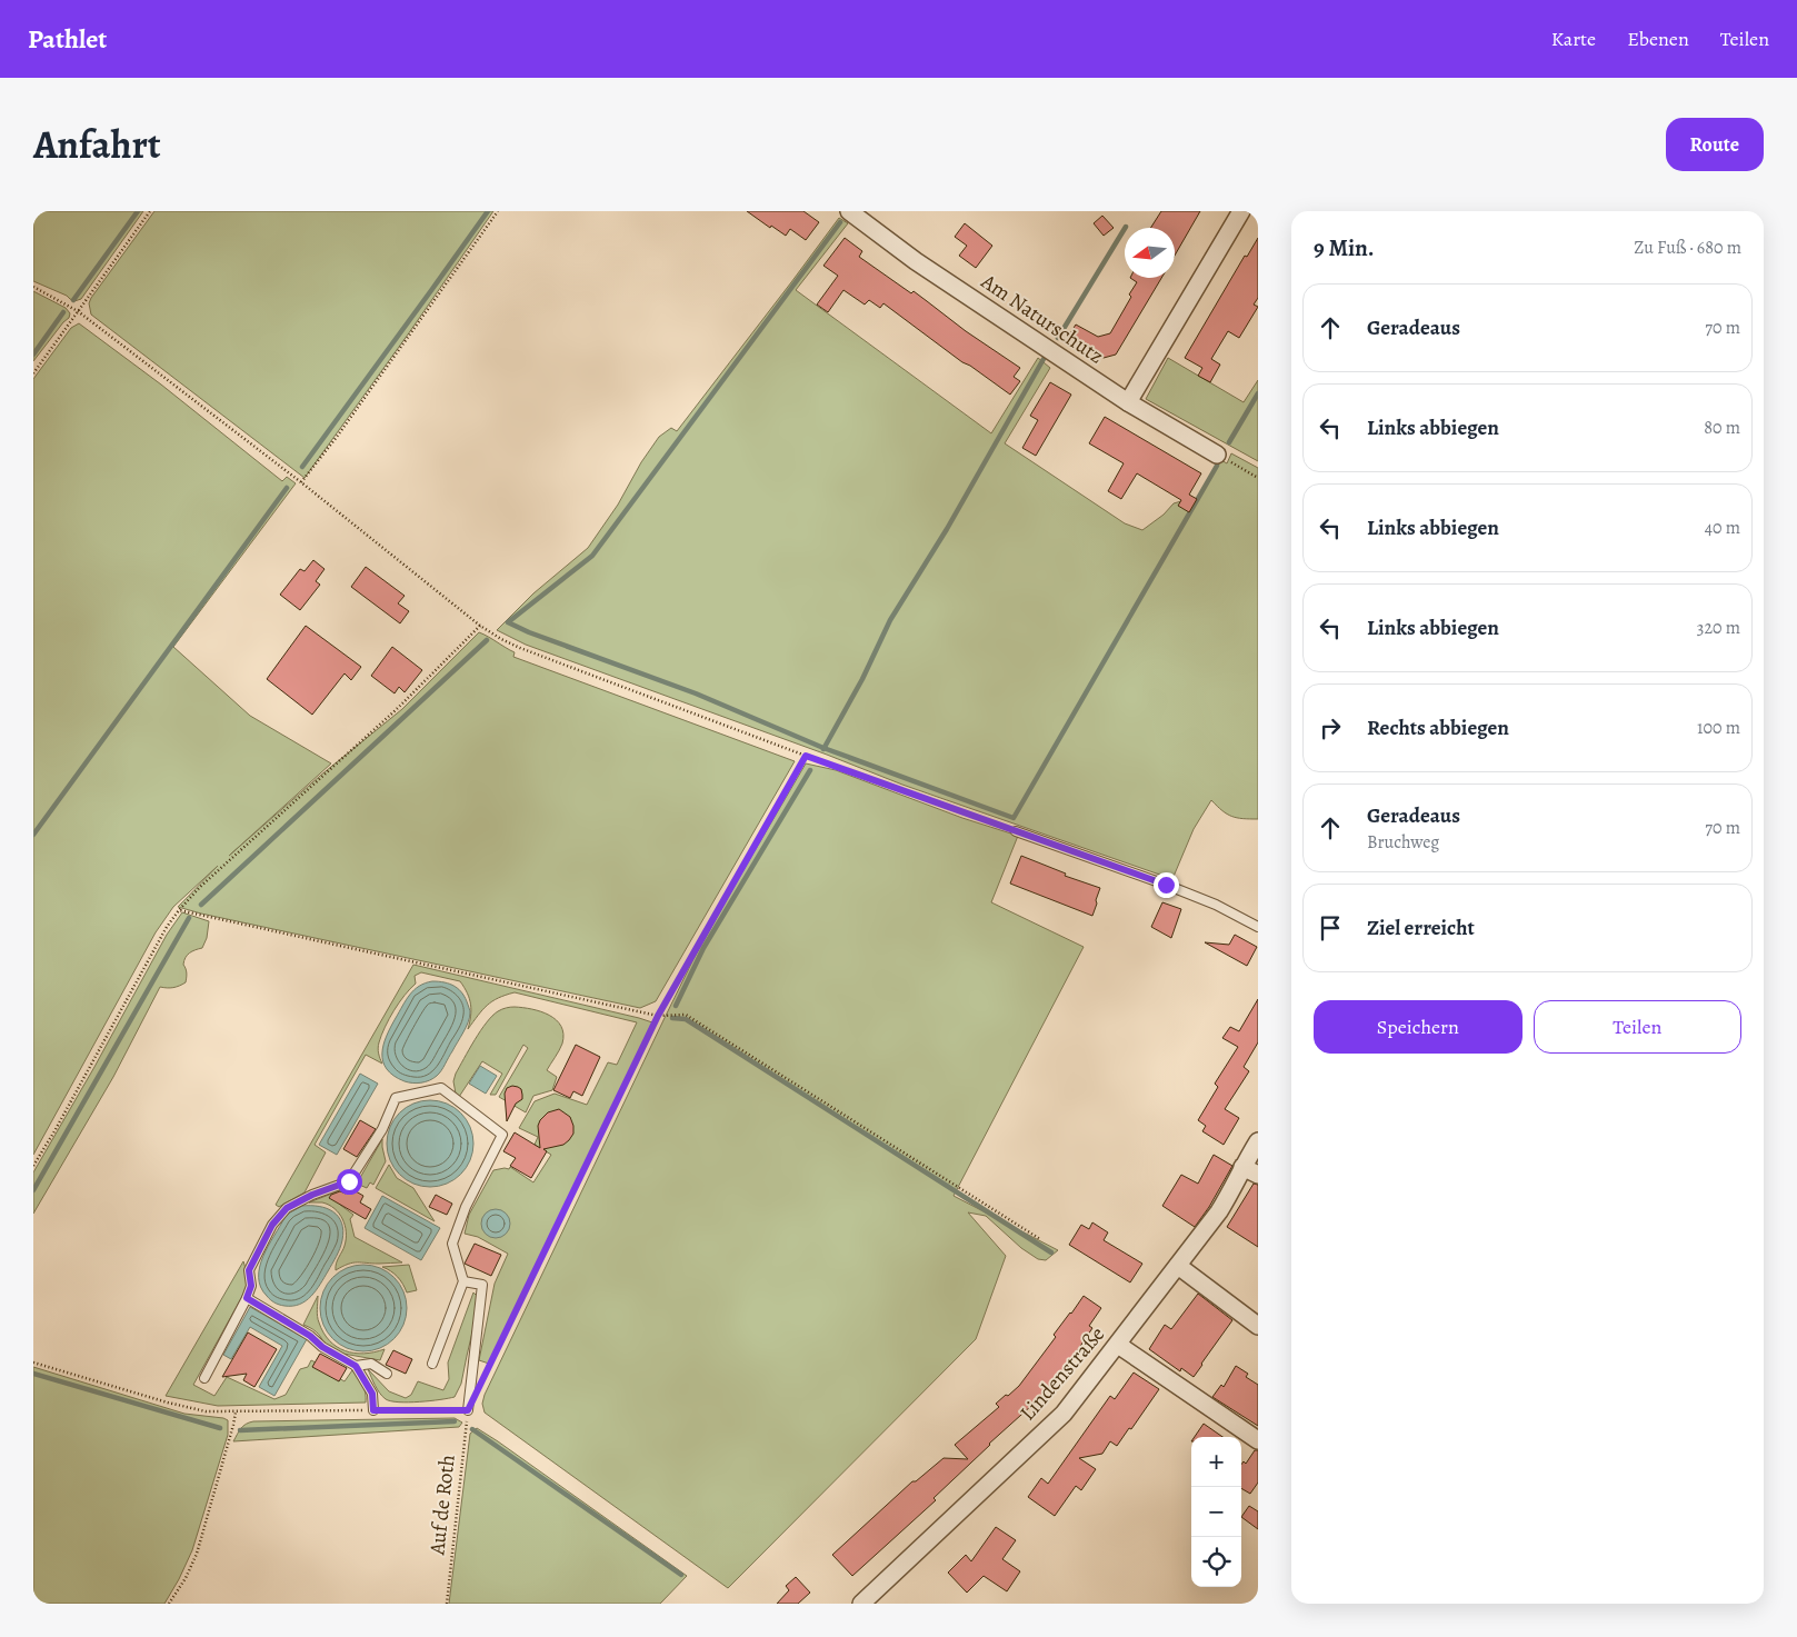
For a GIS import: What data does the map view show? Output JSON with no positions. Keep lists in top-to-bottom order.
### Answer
{
  "streets": {
    "street": ["Am Naturschutz", "Lindenstraße"],
    "path": ["Auf de Roth"]
  },
  "north": "left",
  "page": {
    "header": "Pathlet",
    "nav": ["Karte", "Ebenen", "Teilen"],
    "title": "Anfahrt",
    "buttons": [
      "Route",
      ["Speichern", "Teilen"]
    ],
    "heading": ["9 Min.", "Zu Fuß · 680 m"],
    "list": [
      ["Geradeaus", "70 m"],
      ["Links abbiegen", "80 m"],
      ["Links abbiegen", "40 m"],
      ["Links abbiegen", "320 m"],
      ["Rechts abbiegen", "100 m"],
      ["Geradeaus", "Bruchweg", "70 m"],
      "Ziel erreicht"
    ],
    "map_buttons": ["+", "−"]
  }
}
